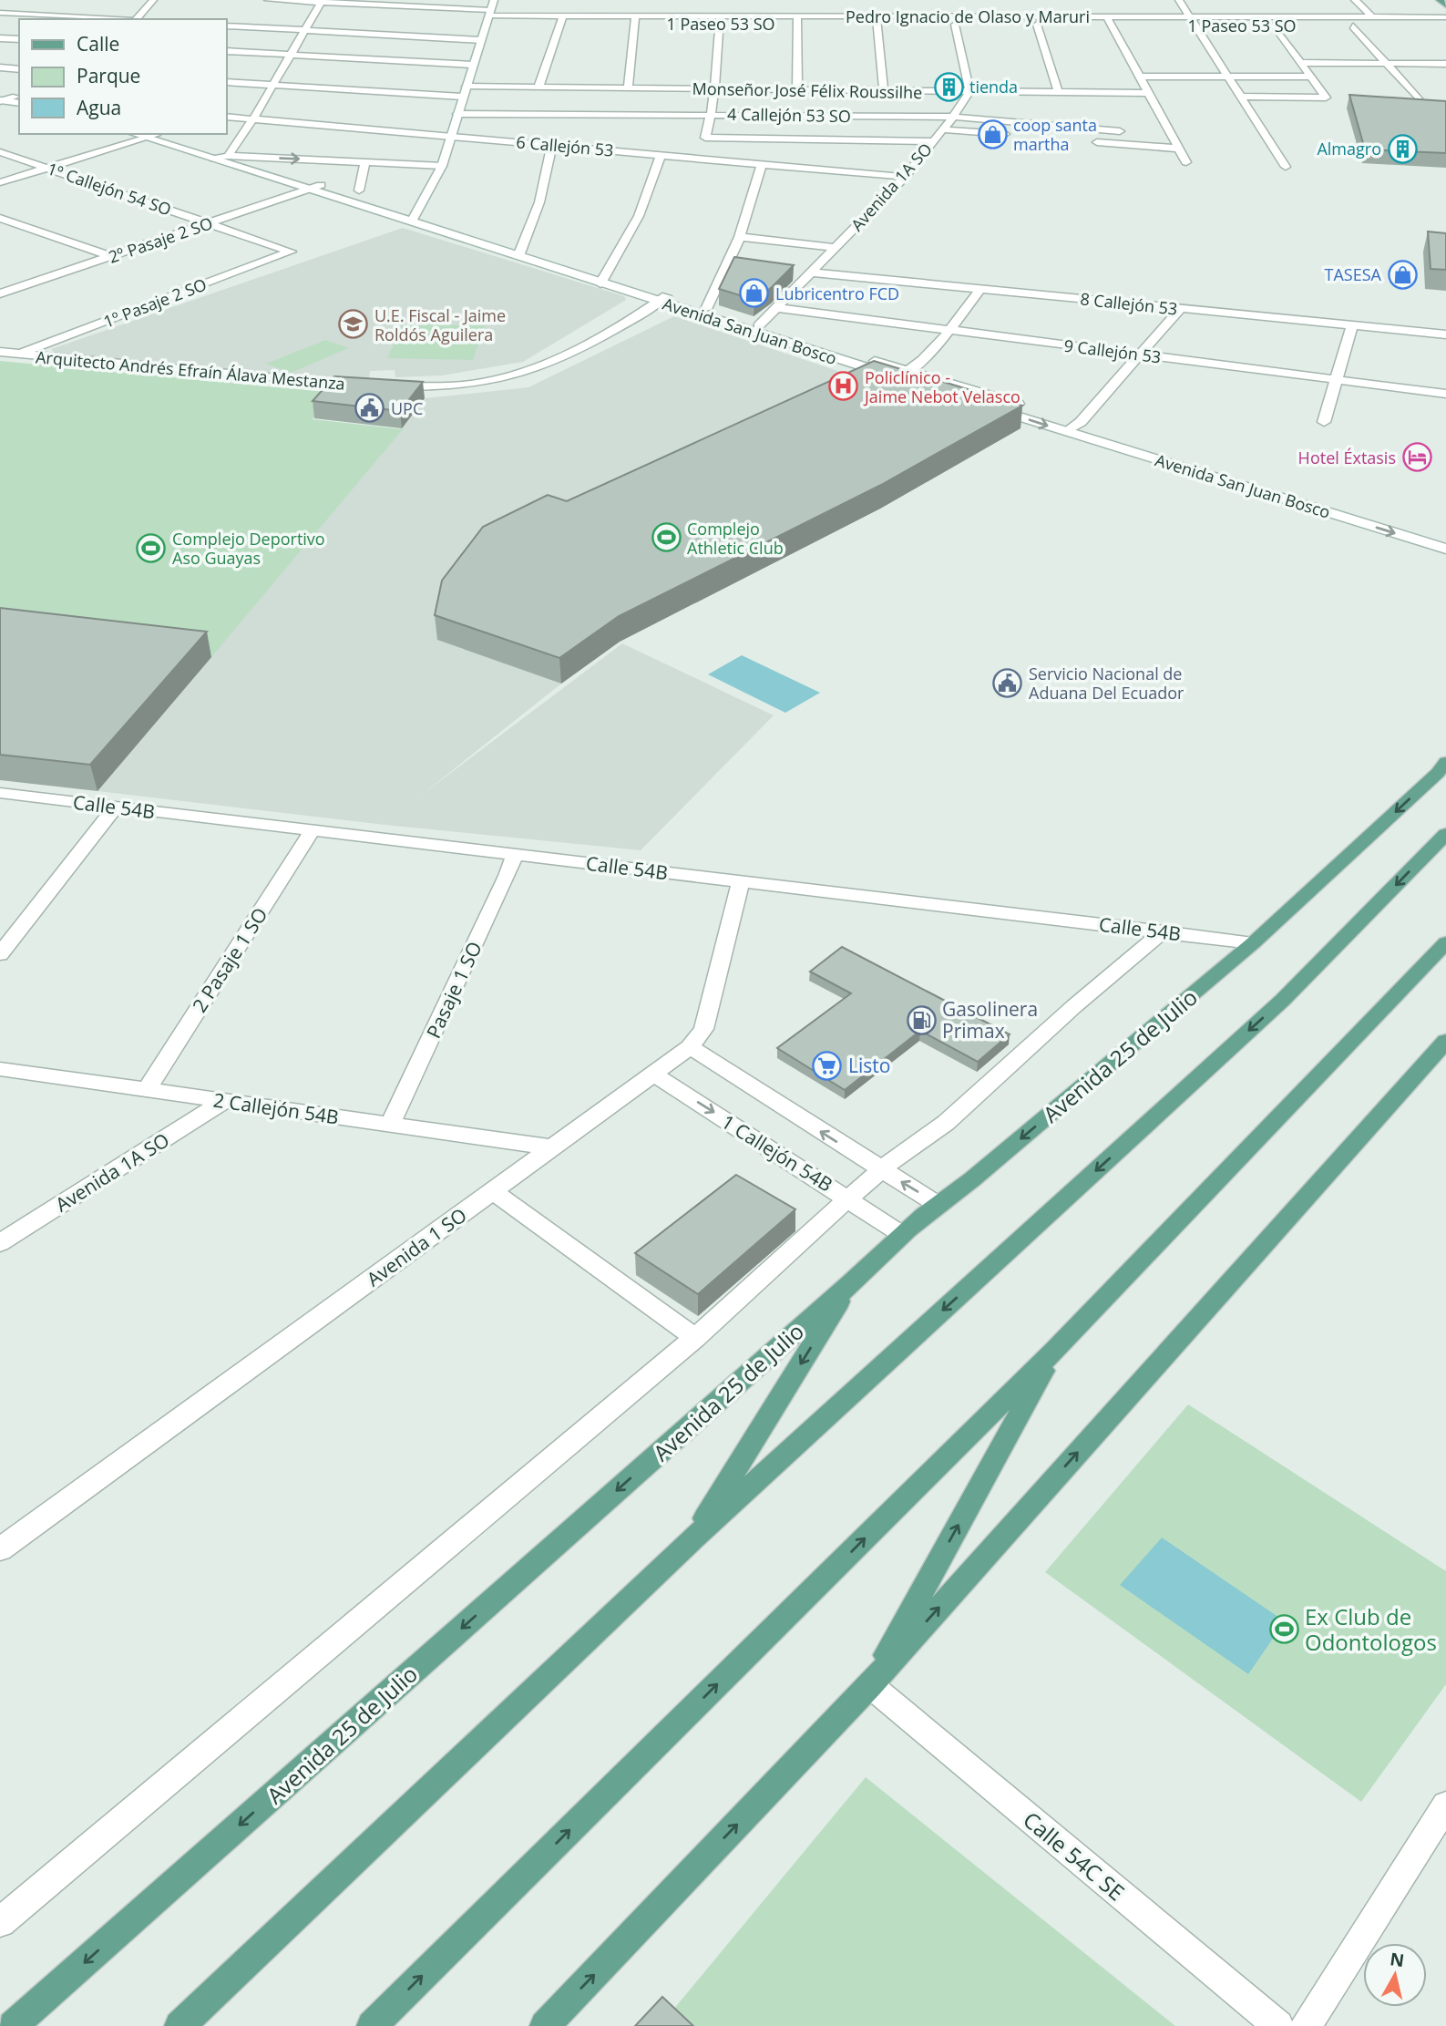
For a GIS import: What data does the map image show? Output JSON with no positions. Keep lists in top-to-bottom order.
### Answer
{
  "streets": {
    "main road": ["Avenida 25 de Julio"],
    "street": [
      "Pedro Ignacio de Olaso y Maruri",
      "1 Paseo 53 SO",
      "Monseñor José Félix Roussilhe",
      "4 Callejón 53 SO",
      "6 Callejón 53",
      "Avenida 1A SO",
      "1º Callejón 54 SO",
      "2º Pasaje 2 SO",
      "1º Pasaje 2 SO",
      "8 Callejón 53",
      "Avenida San Juan Bosco",
      "9 Callejón 53",
      "Arquitecto Andrés Efraín Álava Mestanza",
      "Calle 54B",
      "2 Pasaje 1 SO",
      "Pasaje 1 SO",
      "2 Callejón 54B",
      "1 Callejón 54B",
      "Avenida 1 SO",
      "Calle 54C SE"
    ]
  },
  "crossings": [
    ["Pedro Ignacio de Olaso y Maruri", "1 Paseo 53 SO"],
    ["Monseñor José Félix Roussilhe", "Avenida 1A SO"],
    ["4 Callejón 53 SO", "Avenida 1A SO"],
    ["6 Callejón 53", "Avenida 1A SO"],
    ["Avenida 1A SO", "8 Callejón 53"],
    ["Avenida 1A SO", "Avenida San Juan Bosco"],
    ["Avenida 1A SO", "9 Callejón 53"],
    ["Avenida 1A SO", "2 Callejón 54B"],
    ["1º Callejón 54 SO", "2º Pasaje 2 SO"],
    ["1º Callejón 54 SO", "1º Pasaje 2 SO"],
    ["2º Pasaje 2 SO", "Avenida San Juan Bosco"],
    ["1º Pasaje 2 SO", "Arquitecto Andrés Efraín Álava Mestanza"],
    ["Calle 54B", "2 Pasaje 1 SO"],
    ["Calle 54B", "Pasaje 1 SO"],
    ["Calle 54B", "Avenida 25 de Julio"],
    ["Calle 54B", "Avenida 1 SO"],
    ["2 Pasaje 1 SO", "2 Callejón 54B"],
    ["Pasaje 1 SO", "2 Callejón 54B"],
    ["Avenida 25 de Julio", "1 Callejón 54B"],
    ["2 Callejón 54B", "Avenida 1 SO"],
    ["1 Callejón 54B", "Avenida 1 SO"]
  ],
  "places": {
    "building": ["tienda", "Almagro"],
    "shop": ["coop santa martha", "TASESA", "Lubricentro FCD"],
    "school or university": ["U.E. Fiscal - Jaime Roldós Aguilera"],
    "hospital": ["Policlínico - Jaime Nebot Velasco"],
    "public building": ["UPC", "Servicio Nacional de Aduana Del Ecuador"],
    "hotel": ["Hotel Éxtasis"],
    "sports": ["Complejo Athletic Club", "Complejo Deportivo Aso Guayas", "Ex Club de Odontologos"],
    "fuel station": ["Gasolinera Primax"],
    "supermarket": ["Listo"]
  },
  "legend": ["Calle", "Parque", "Agua"],
  "north": "top"
}
